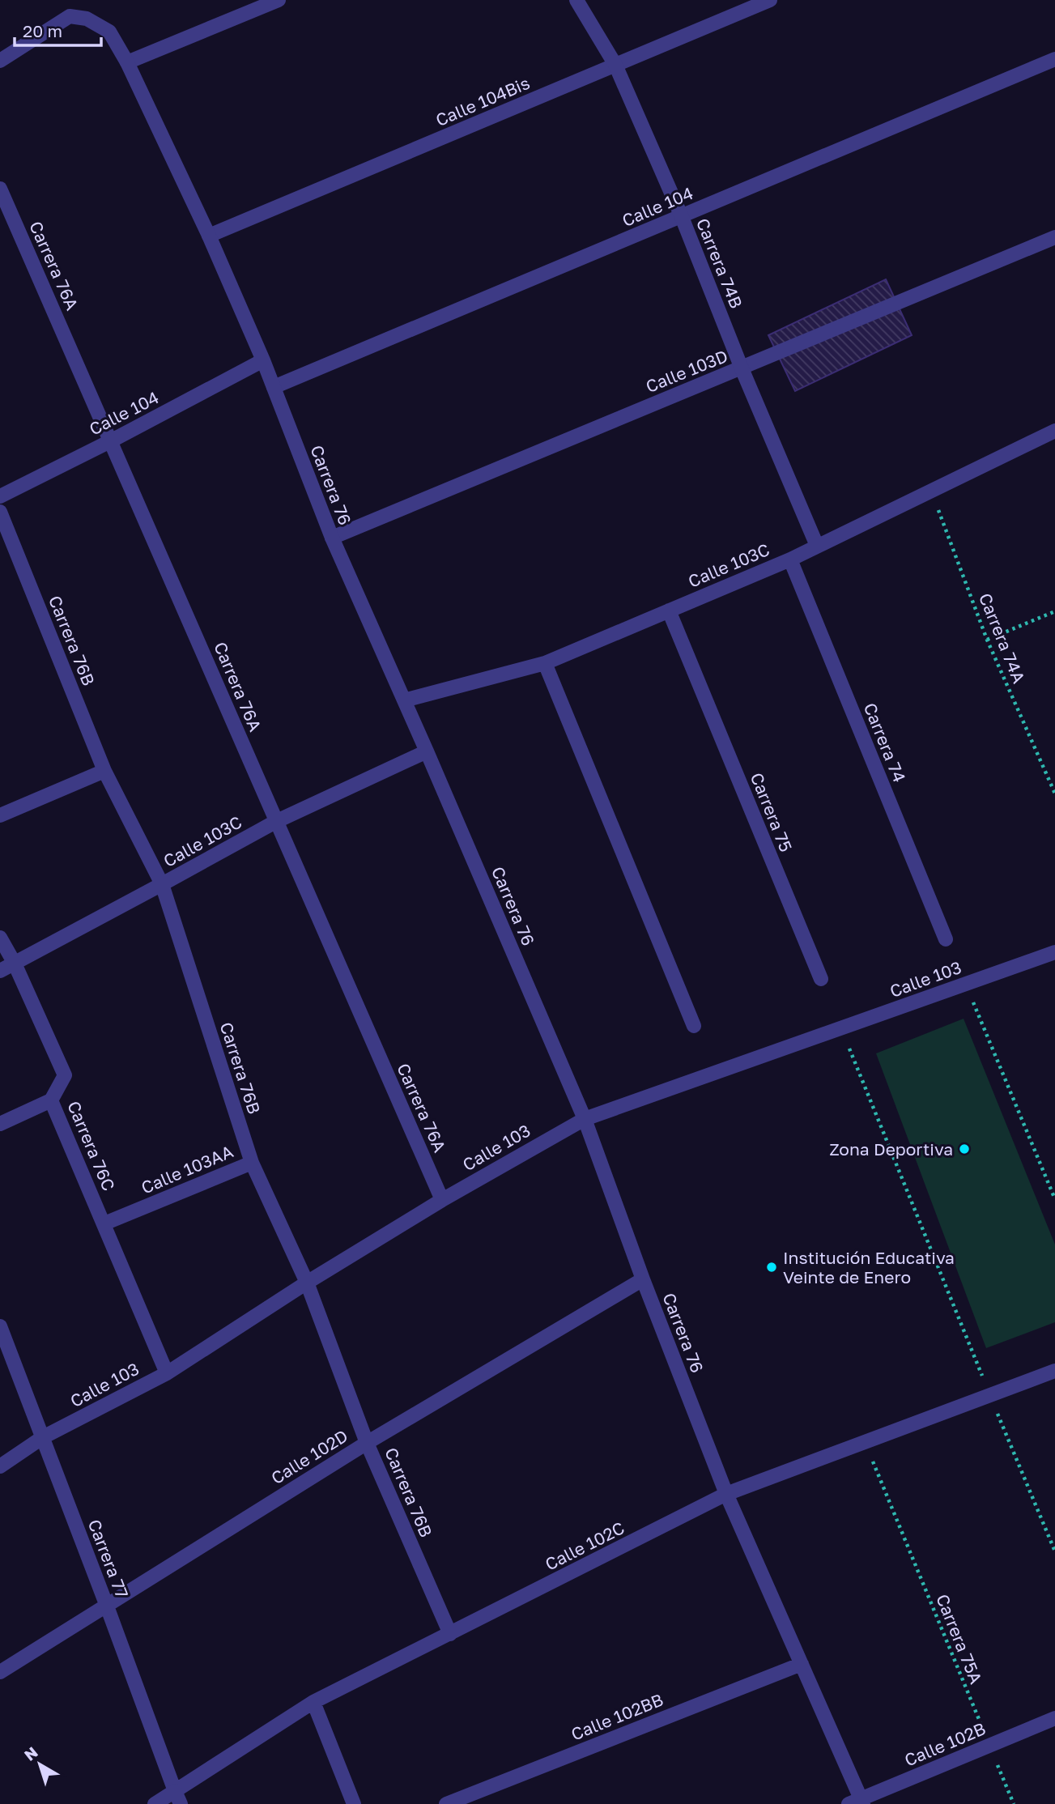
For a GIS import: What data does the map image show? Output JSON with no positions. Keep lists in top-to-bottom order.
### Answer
{
  "streets": {
    "street": [
      "Calle 104Bis",
      "Calle 104",
      "Carrera 74B",
      "Carrera 76A",
      "Calle 103D",
      "Carrera 76",
      "Calle 103C",
      "Carrera 76B",
      "Carrera 74",
      "Carrera 75",
      "Calle 103",
      "Carrera 76C",
      "Calle 103AA",
      "Calle 102D",
      "Calle 102C",
      "Carrera 77",
      "Calle 102BB",
      "Calle 102B"
    ],
    "path": ["Carrera 74A", "Carrera 75A"]
  },
  "crossings": [
    ["Calle 104Bis", "Carrera 74B"],
    ["Calle 104Bis", "Carrera 76"],
    ["Calle 104", "Carrera 74B"],
    ["Calle 104", "Carrera 76A"],
    ["Calle 104", "Carrera 76"],
    ["Carrera 74B", "Calle 103D"],
    ["Carrera 74B", "Calle 103C"],
    ["Carrera 76A", "Calle 103C"],
    ["Carrera 76A", "Calle 103"],
    ["Calle 103D", "Carrera 76"],
    ["Carrera 76", "Calle 103C"],
    ["Carrera 76", "Calle 103"],
    ["Carrera 76", "Calle 102D"],
    ["Carrera 76", "Calle 102C"],
    ["Carrera 76", "Calle 102BB"],
    ["Carrera 76", "Calle 102B"],
    ["Calle 103C", "Carrera 74A"],
    ["Calle 103C", "Carrera 76B"],
    ["Calle 103C", "Carrera 74"],
    ["Calle 103C", "Carrera 75"],
    ["Calle 103C", "Carrera 76C"],
    ["Carrera 76B", "Calle 103"],
    ["Carrera 76B", "Calle 103AA"],
    ["Carrera 76B", "Calle 102D"],
    ["Carrera 76B", "Calle 102C"],
    ["Calle 103", "Carrera 76C"],
    ["Calle 103", "Carrera 77"],
    ["Carrera 76C", "Calle 103AA"],
    ["Calle 102D", "Carrera 77"],
    ["Calle 102C", "Carrera 77"],
    ["Carrera 75A", "Calle 102B"]
  ],
  "places": ["Zona Deportiva", "Institución Educativa Veinte de Enero"],
  "scale_bar": "20 m",
  "north": "top left"
}
